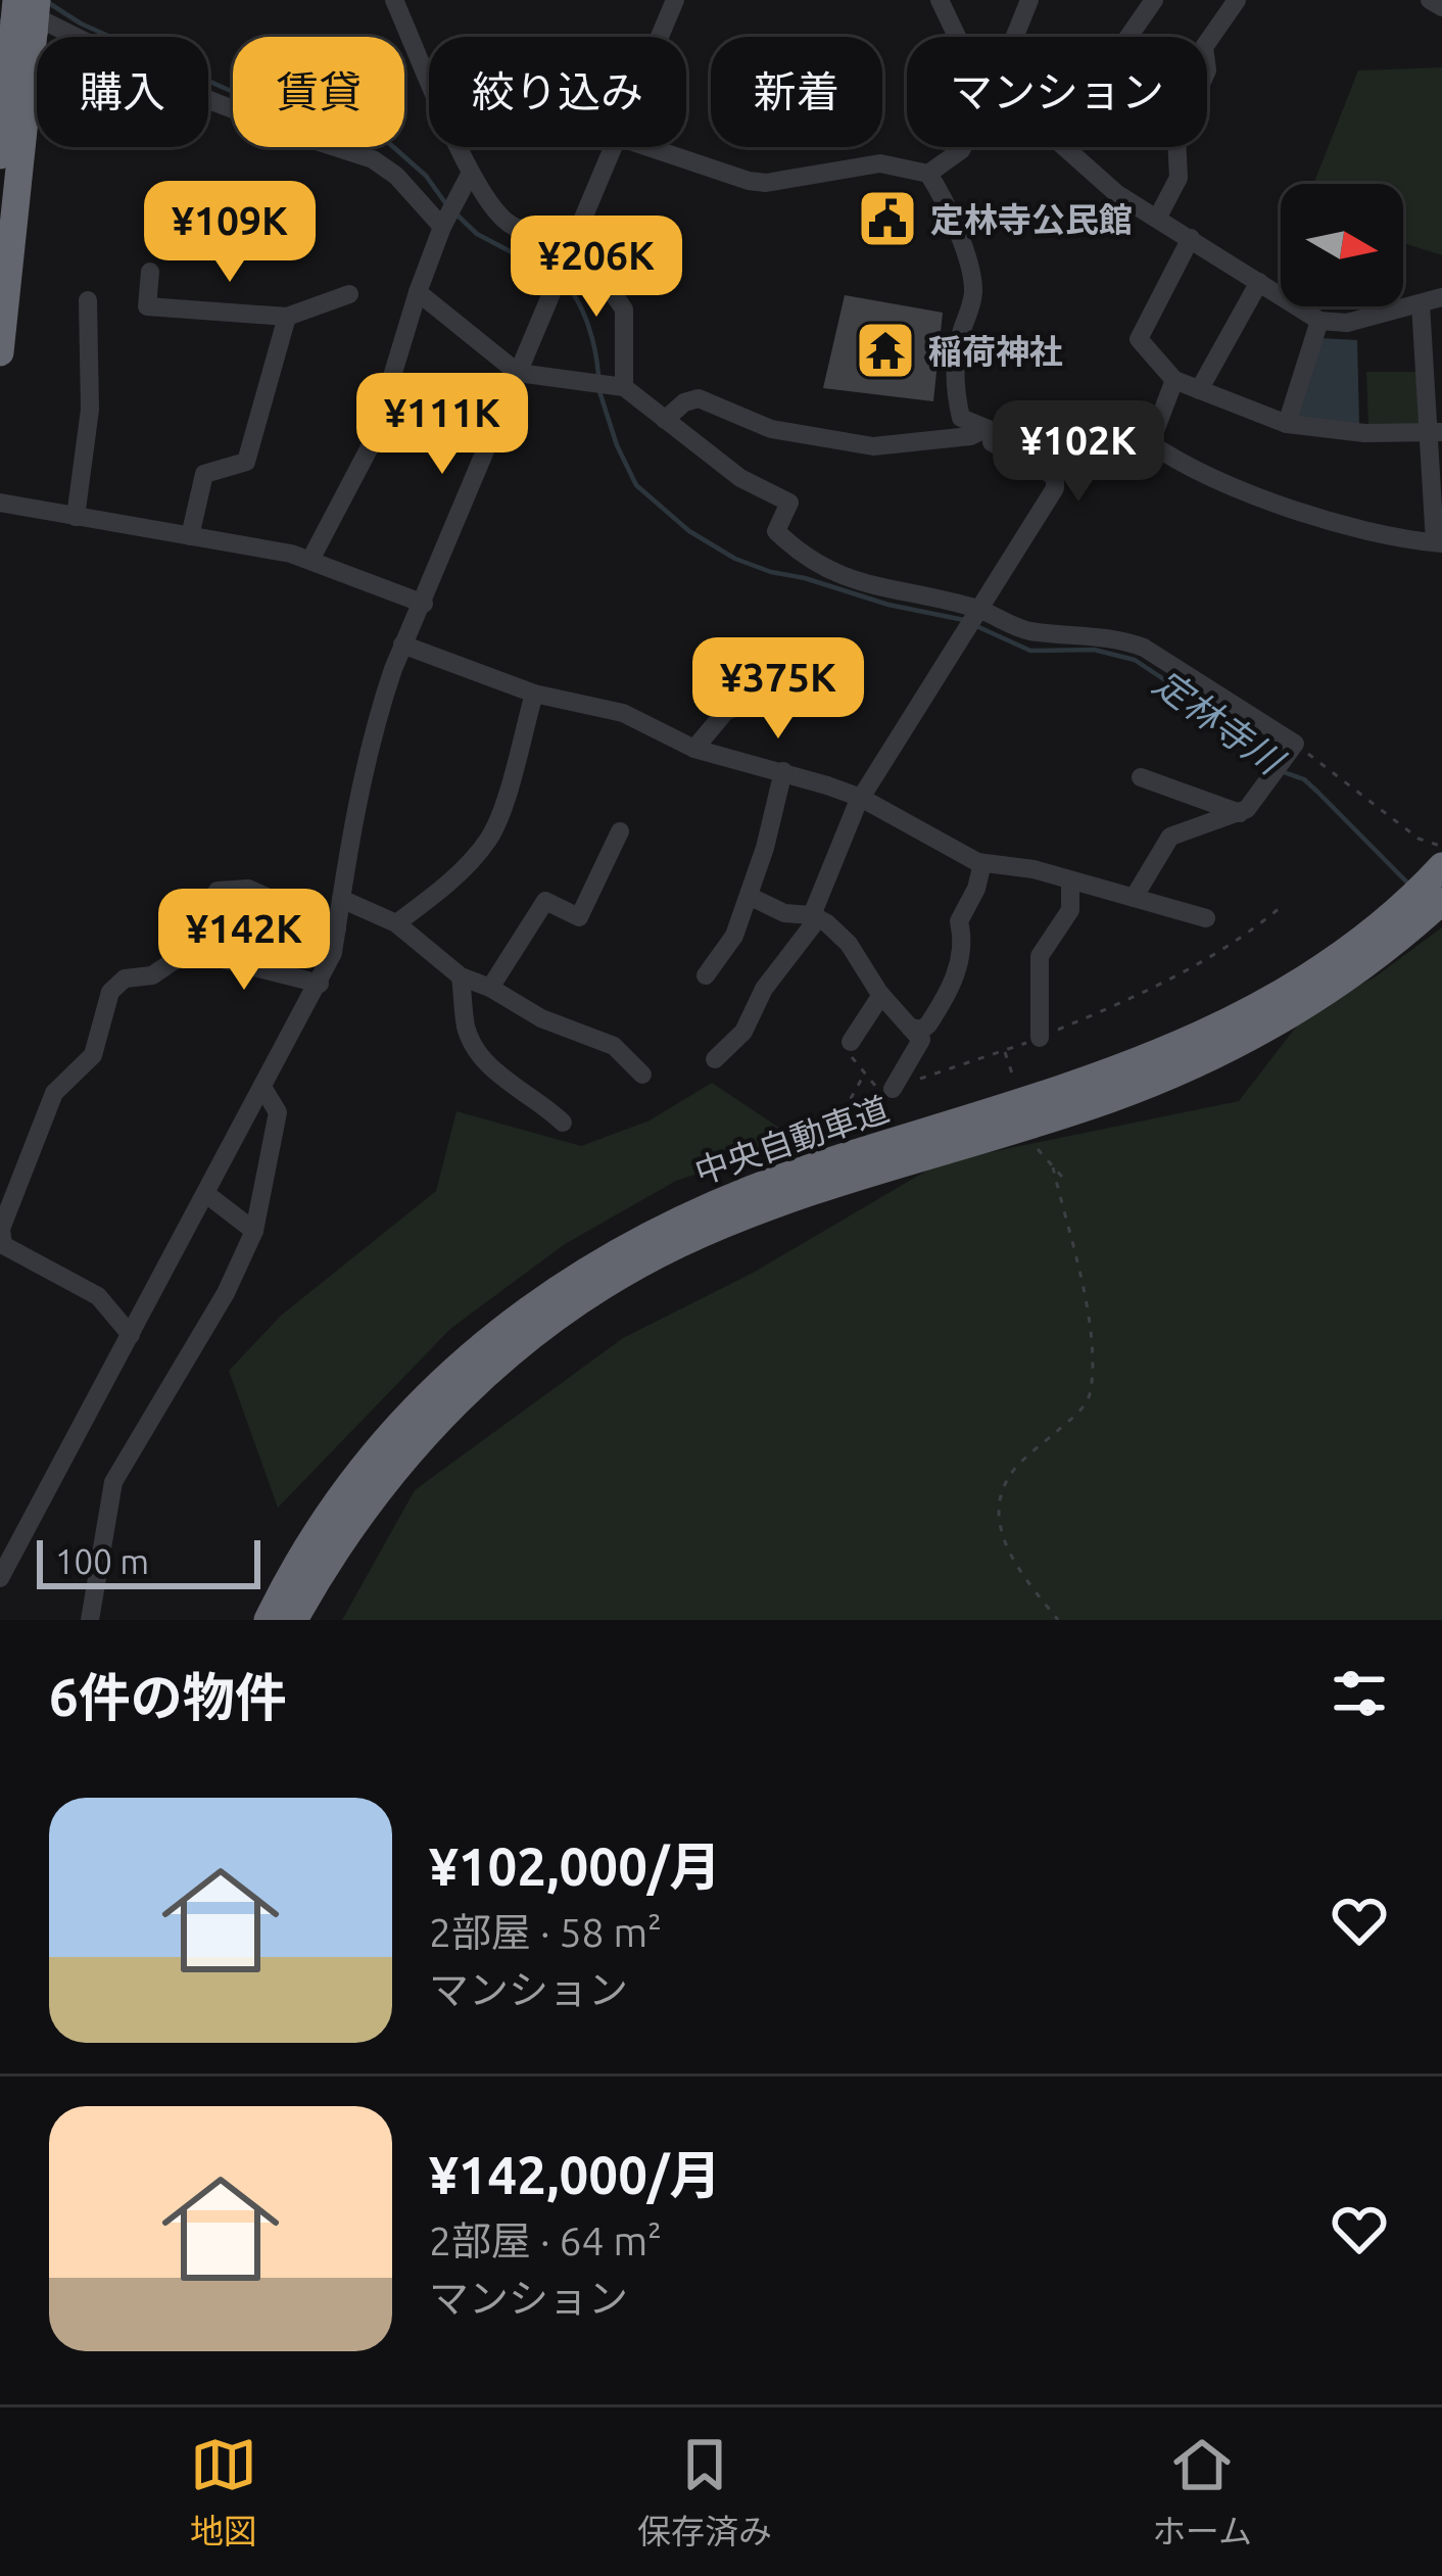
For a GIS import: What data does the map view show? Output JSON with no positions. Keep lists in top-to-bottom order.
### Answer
{
  "streets": {
    "highway": ["中央自動車道"]
  },
  "water": ["定林寺川"],
  "places": {
    "public building": ["定林寺公民館"],
    "temple": ["稲荷神社"]
  },
  "scale_bar": "100 m",
  "north": "right",
  "page": {
    "chip": [
      "購入",
      "賃貸",
      "絞り込み",
      "新着",
      "マンション"
    ],
    "price": [
      "¥109K",
      "¥206K",
      "¥111K",
      "¥102K",
      "¥375K",
      "¥142K"
    ],
    "scale": "100 m",
    "heading": "6件の物件",
    "list": [
      {
        "name": "¥102,000/月",
        "note": "2部屋 · 58 m² · マンション"
      },
      {
        "name": "¥142,000/月",
        "note": "2部屋 · 64 m² · マンション"
      }
    ],
    "tabs": ["地図", "保存済み", "ホーム"]
  }
}
